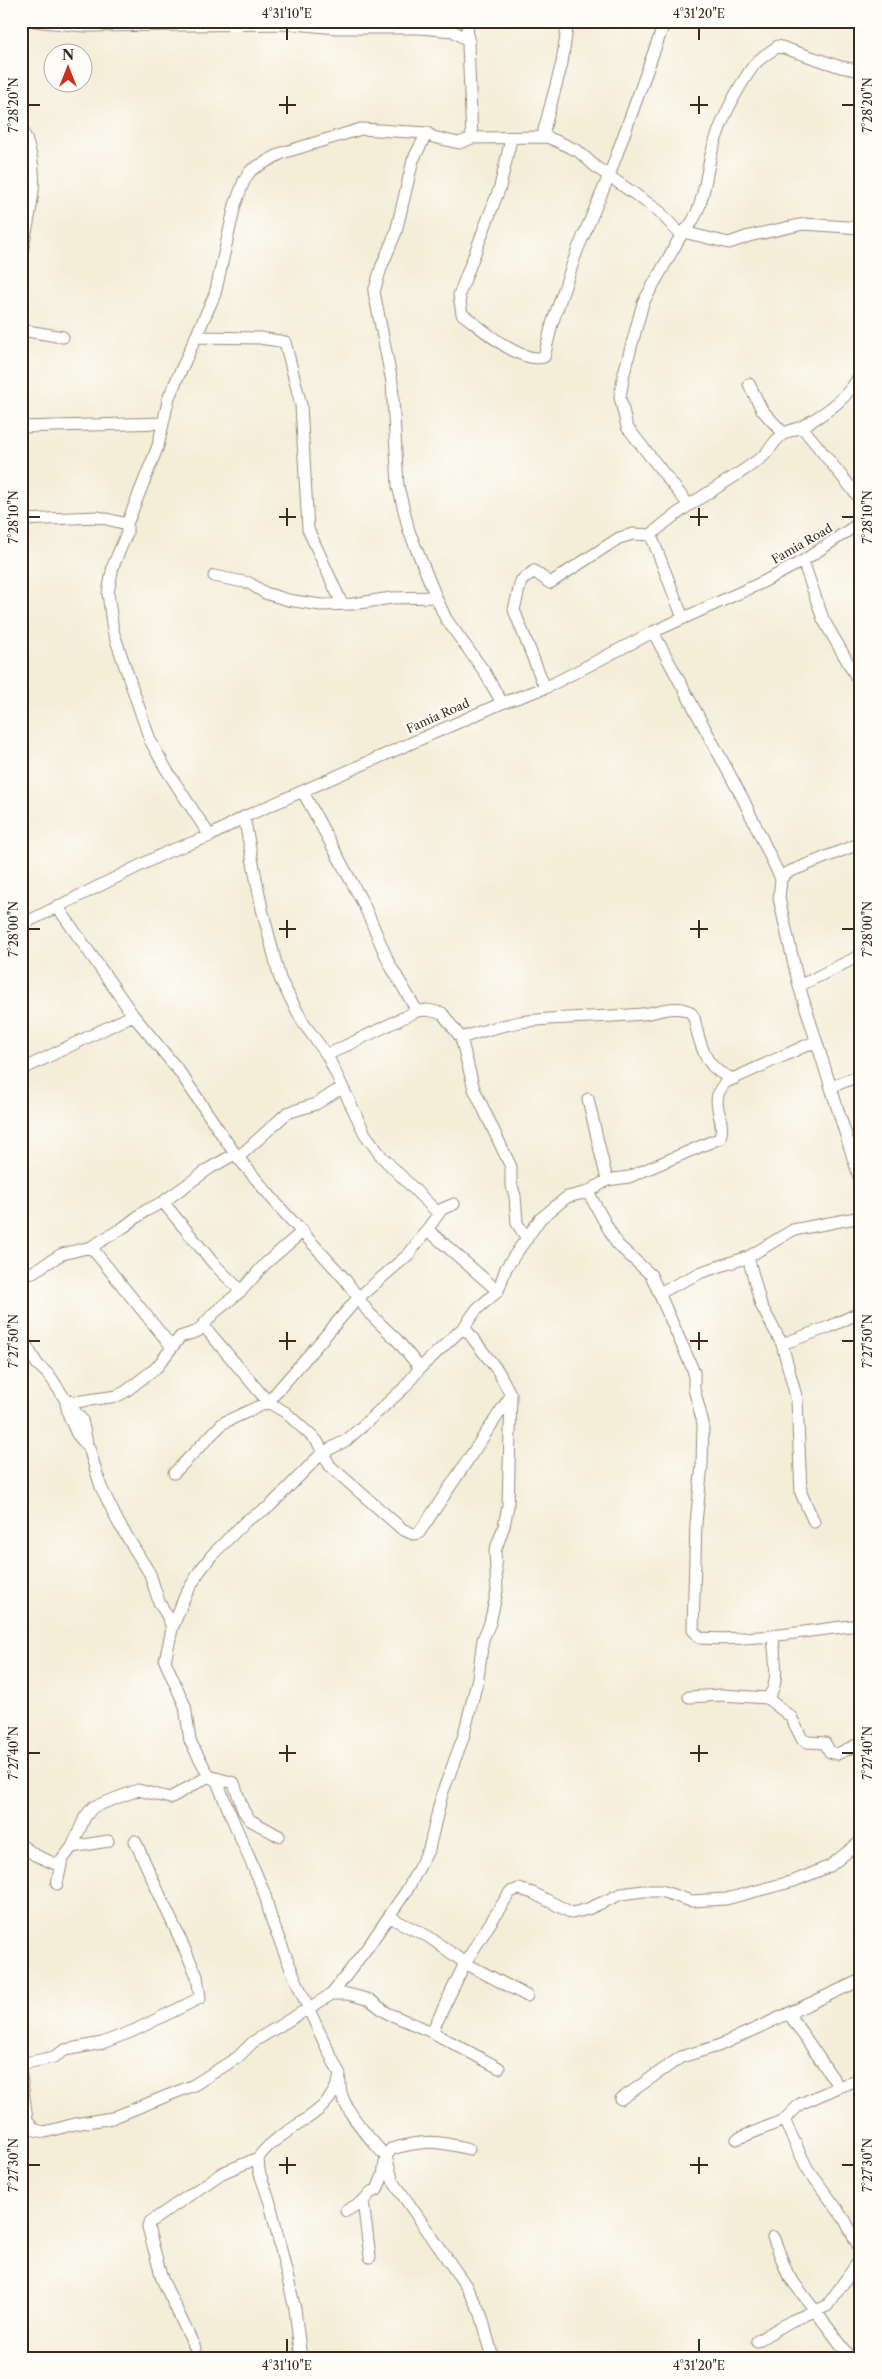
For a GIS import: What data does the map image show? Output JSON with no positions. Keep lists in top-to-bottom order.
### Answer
{
  "streets": {
    "street": ["Famia Road"]
  },
  "north": "top",
  "coordinates": [
    "4°31'10\"E",
    "4°31'20\"E",
    "7°28'20\"N",
    "7°28'10\"N",
    "7°28'00\"N",
    "7°27'50\"N",
    "7°27'40\"N",
    "7°27'30\"N"
  ]
}
